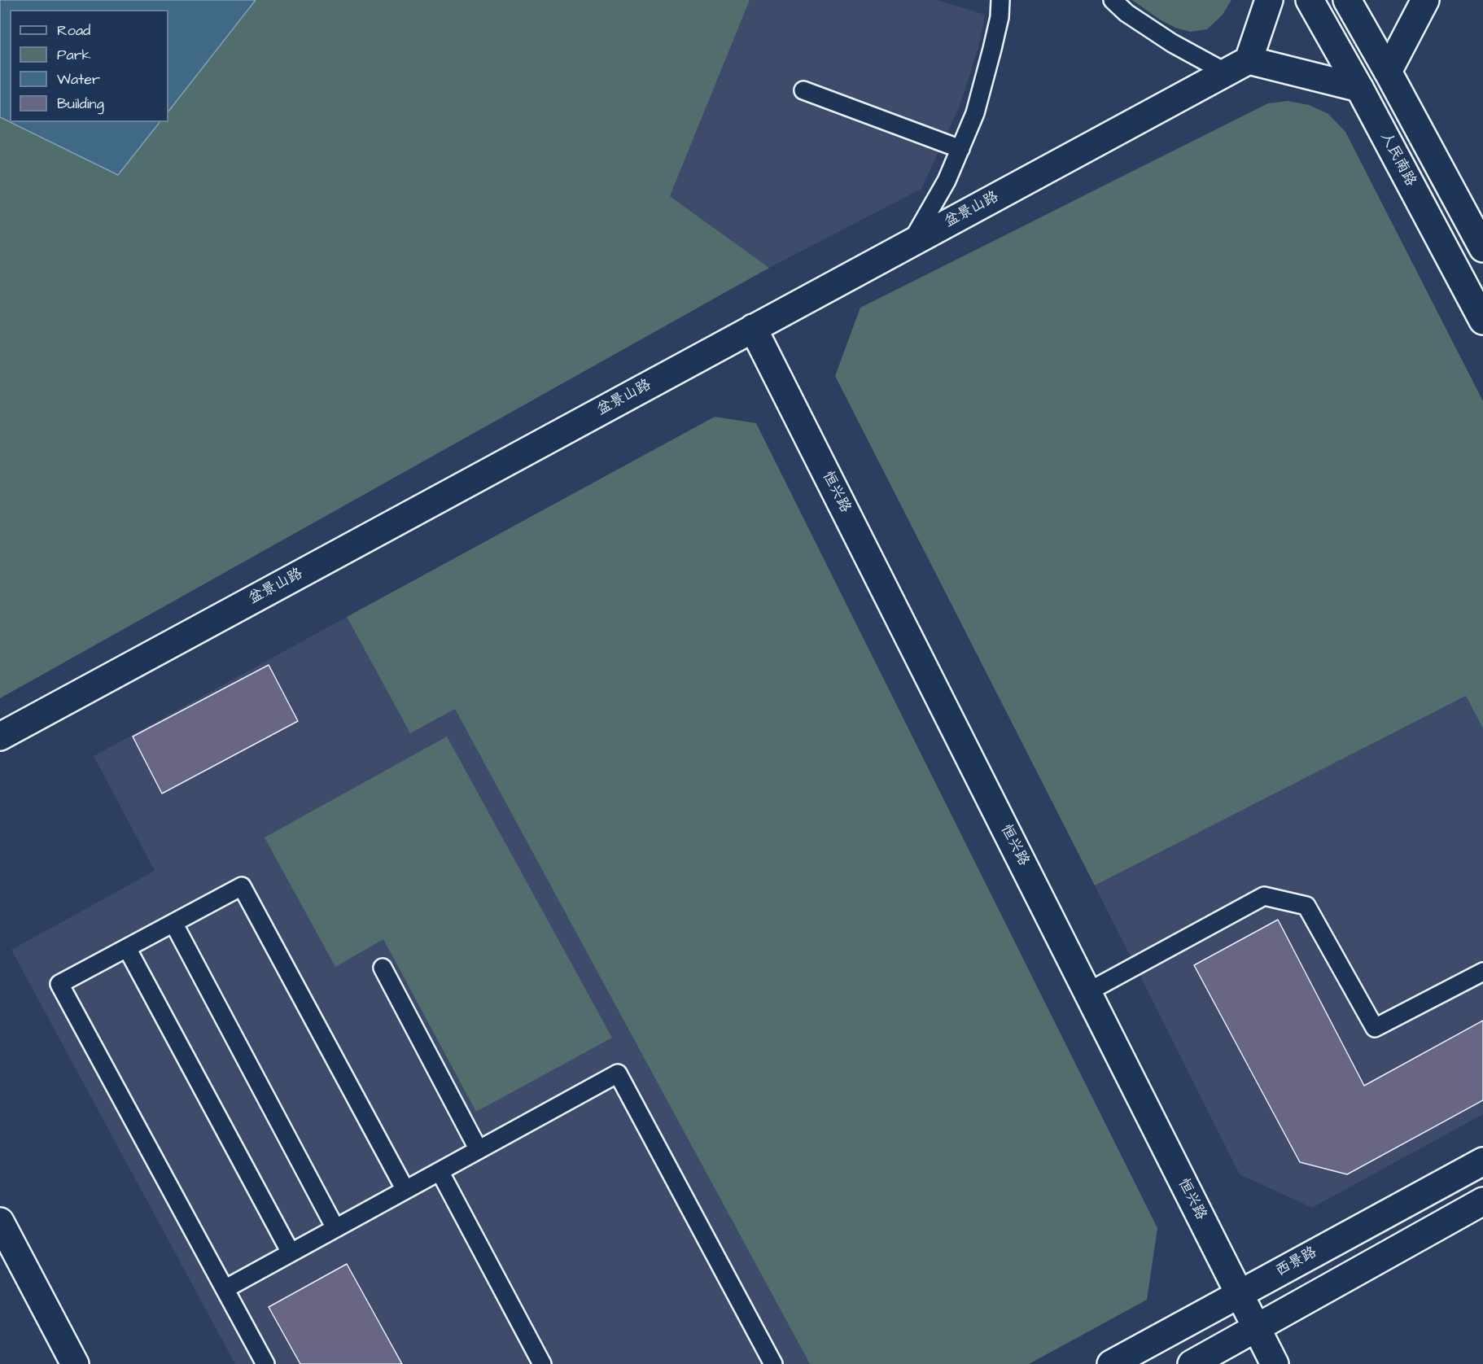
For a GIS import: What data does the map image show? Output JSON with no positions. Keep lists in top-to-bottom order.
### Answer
{
  "streets": {
    "street": [
      "人民南路",
      "盆景山路",
      "恒兴路",
      "西景路"
    ]
  },
  "crossings": [
    ["盆景山路", "恒兴路"],
    ["恒兴路", "西景路"]
  ],
  "legend": [
    "Road",
    "Park",
    "Water",
    "Building"
  ]
}
